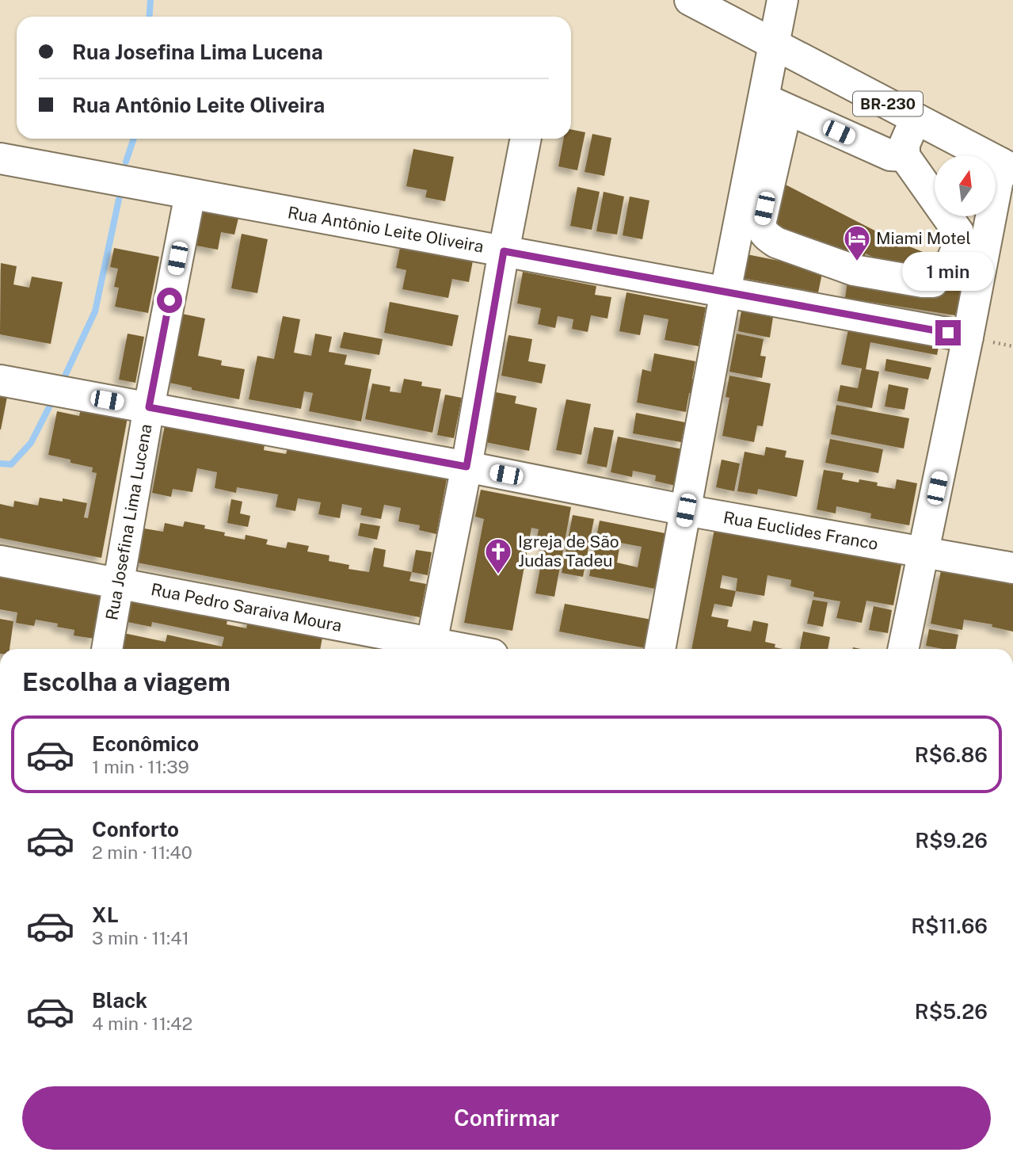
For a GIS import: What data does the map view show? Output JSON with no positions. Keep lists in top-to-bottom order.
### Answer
{
  "streets": {
    "main road": [
      "BR-230",
      "Rua Antônio Leite Oliveira",
      "Rua Josefina Lima Lucena",
      "Rua Euclides Franco",
      "Rua Pedro Saraiva Moura"
    ]
  },
  "crossings": [
    ["Rua Antônio Leite Oliveira", "Rua Josefina Lima Lucena"],
    ["Rua Josefina Lima Lucena", "Rua Euclides Franco"],
    ["Rua Josefina Lima Lucena", "Rua Pedro Saraiva Moura"]
  ],
  "places": {
    "hotel": ["Miami Motel"],
    "church": ["Igreja de São Judas Tadeu"]
  },
  "north": "top",
  "page": {
    "banner": ["Rua Josefina Lima Lucena", "Rua Antônio Leite Oliveira"],
    "bubble": "1 min",
    "heading": "Escolha a viagem",
    "list": [
      {
        "name": "Econômico",
        "note": "1 min · 11:39",
        "value": "R$6.86"
      },
      {
        "name": "Conforto",
        "note": "2 min · 11:40",
        "value": "R$9.26"
      },
      {
        "name": "XL",
        "note": "3 min · 11:41",
        "value": "R$11.66"
      },
      {
        "name": "Black",
        "note": "4 min · 11:42",
        "value": "R$5.26"
      }
    ],
    "buttons": "Confirmar"
  }
}
